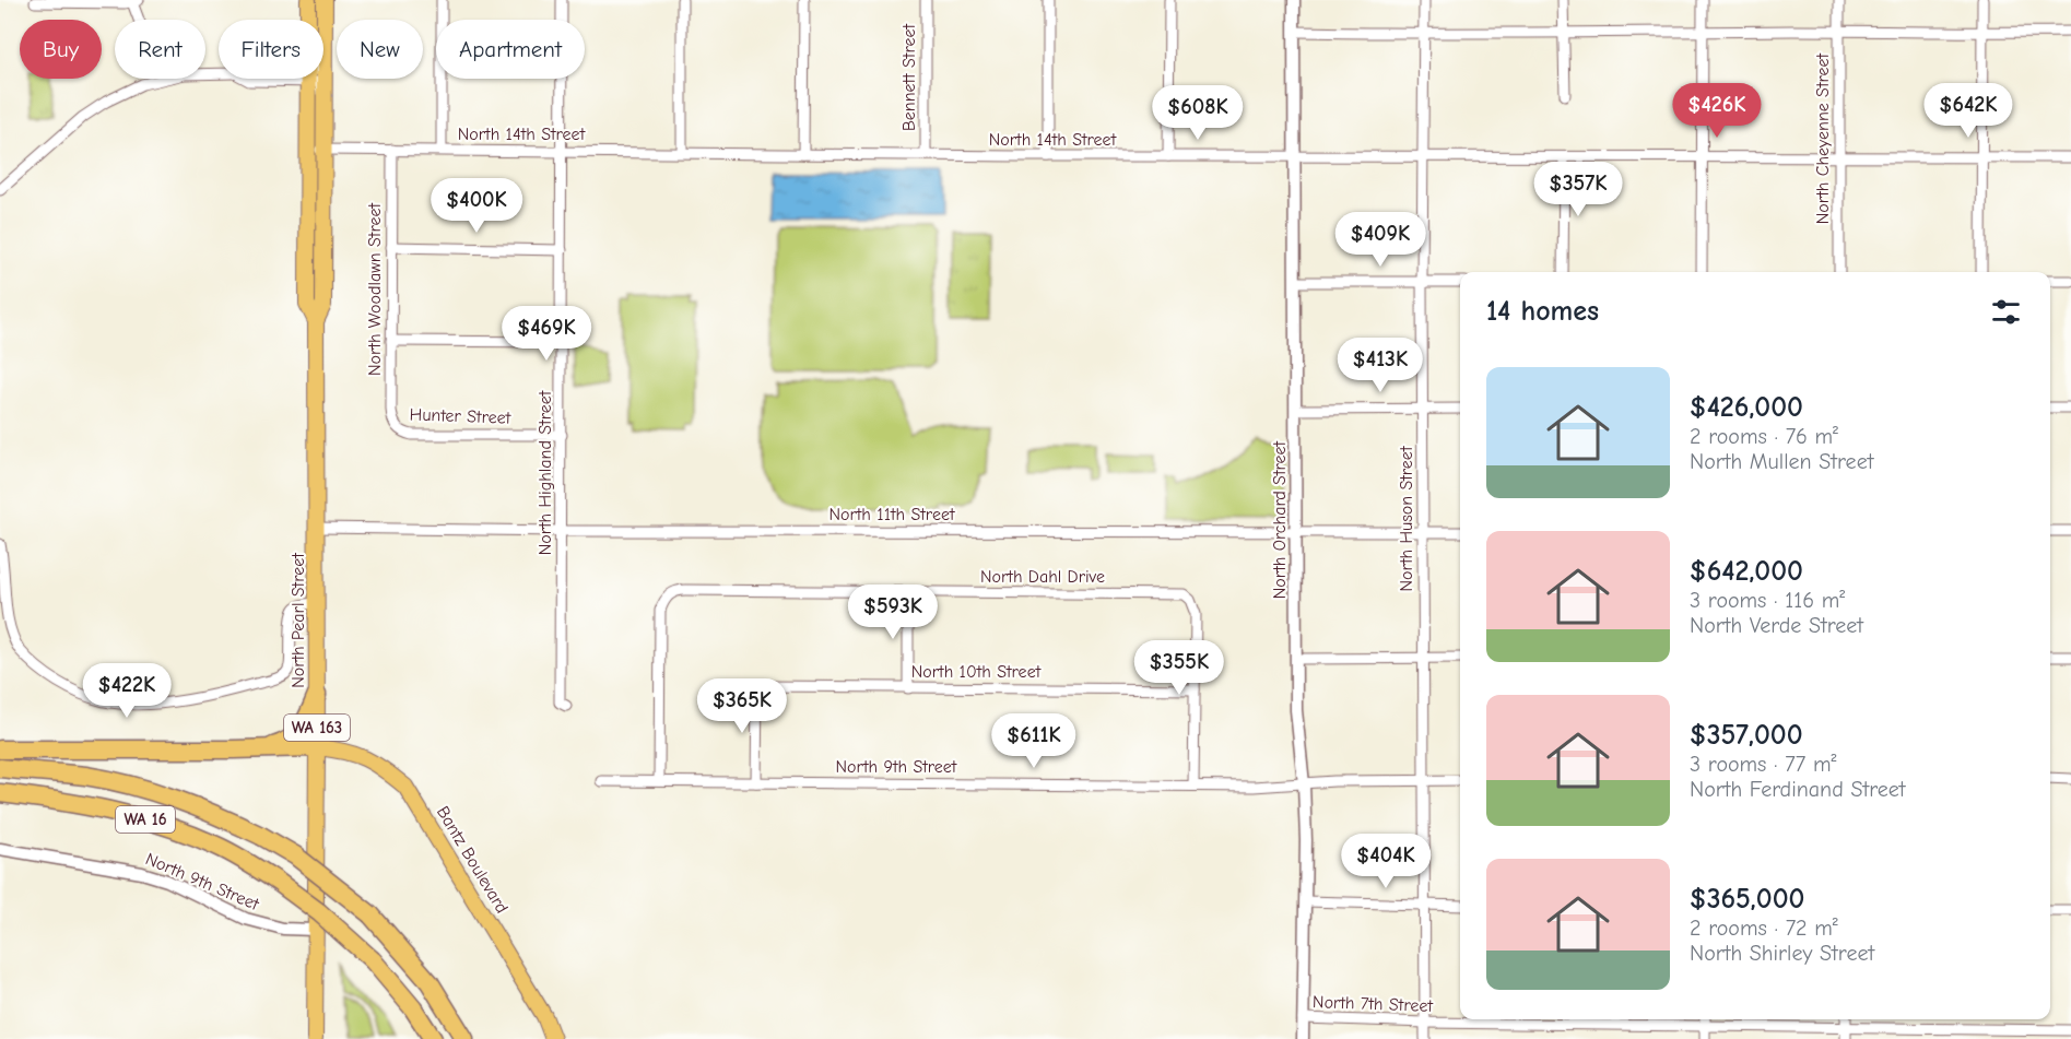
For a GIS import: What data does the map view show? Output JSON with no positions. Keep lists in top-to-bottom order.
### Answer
{
  "streets": {
    "highway": ["WA 16"],
    "main road": ["North Pearl Street", "WA 163", "Bantz Boulevard"],
    "street": [
      "Bennett Street",
      "North 14th Street",
      "North Cheyenne Street",
      "North Woodlawn Street",
      "Hunter Street",
      "North Highland Street",
      "North 11th Street",
      "North Huson Street",
      "North Orchard Street",
      "North Dahl Drive",
      "North 10th Street",
      "North 9th Street",
      "North 7th Street"
    ]
  },
  "crossings": [
    ["Bennett Street", "North 14th Street"],
    ["North 14th Street", "North Cheyenne Street"],
    ["North 14th Street", "North Woodlawn Street"],
    ["North 14th Street", "North Highland Street"],
    ["North 14th Street", "North Huson Street"],
    ["North 14th Street", "North Orchard Street"],
    ["North 14th Street", "North Pearl Street"],
    ["North Woodlawn Street", "Hunter Street"],
    ["Hunter Street", "North Highland Street"],
    ["North Highland Street", "North 11th Street"],
    ["North 11th Street", "North Huson Street"],
    ["North 11th Street", "North Orchard Street"],
    ["North 11th Street", "North Pearl Street"],
    ["North Huson Street", "North 9th Street"],
    ["North Huson Street", "North 7th Street"],
    ["North Orchard Street", "North 9th Street"],
    ["North Orchard Street", "North 7th Street"],
    ["North Dahl Drive", "North 10th Street"],
    ["North Dahl Drive", "North 9th Street"],
    ["North Pearl Street", "North 9th Street"],
    ["North Pearl Street", "Bantz Boulevard"],
    ["North 10th Street", "North 9th Street"]
  ],
  "page": {
    "chip": [
      "Buy",
      "Rent",
      "Filters",
      "New",
      "Apartment"
    ],
    "price": [
      "$426K",
      "$642K",
      "$608K",
      "$357K",
      "$400K",
      "$409K",
      "$469K",
      "$413K",
      "$593K",
      "$355K",
      "$422K",
      "$365K",
      "$611K",
      "$404K"
    ],
    "heading": "14 homes",
    "list": [
      {
        "name": "$426,000",
        "note": "2 rooms · 76 m² · North Mullen Street"
      },
      {
        "name": "$642,000",
        "note": "3 rooms · 116 m² · North Verde Street"
      },
      {
        "name": "$357,000",
        "note": "3 rooms · 77 m² · North Ferdinand Street"
      },
      {
        "name": "$365,000",
        "note": "2 rooms · 72 m² · North Shirley Street"
      }
    ]
  }
}
